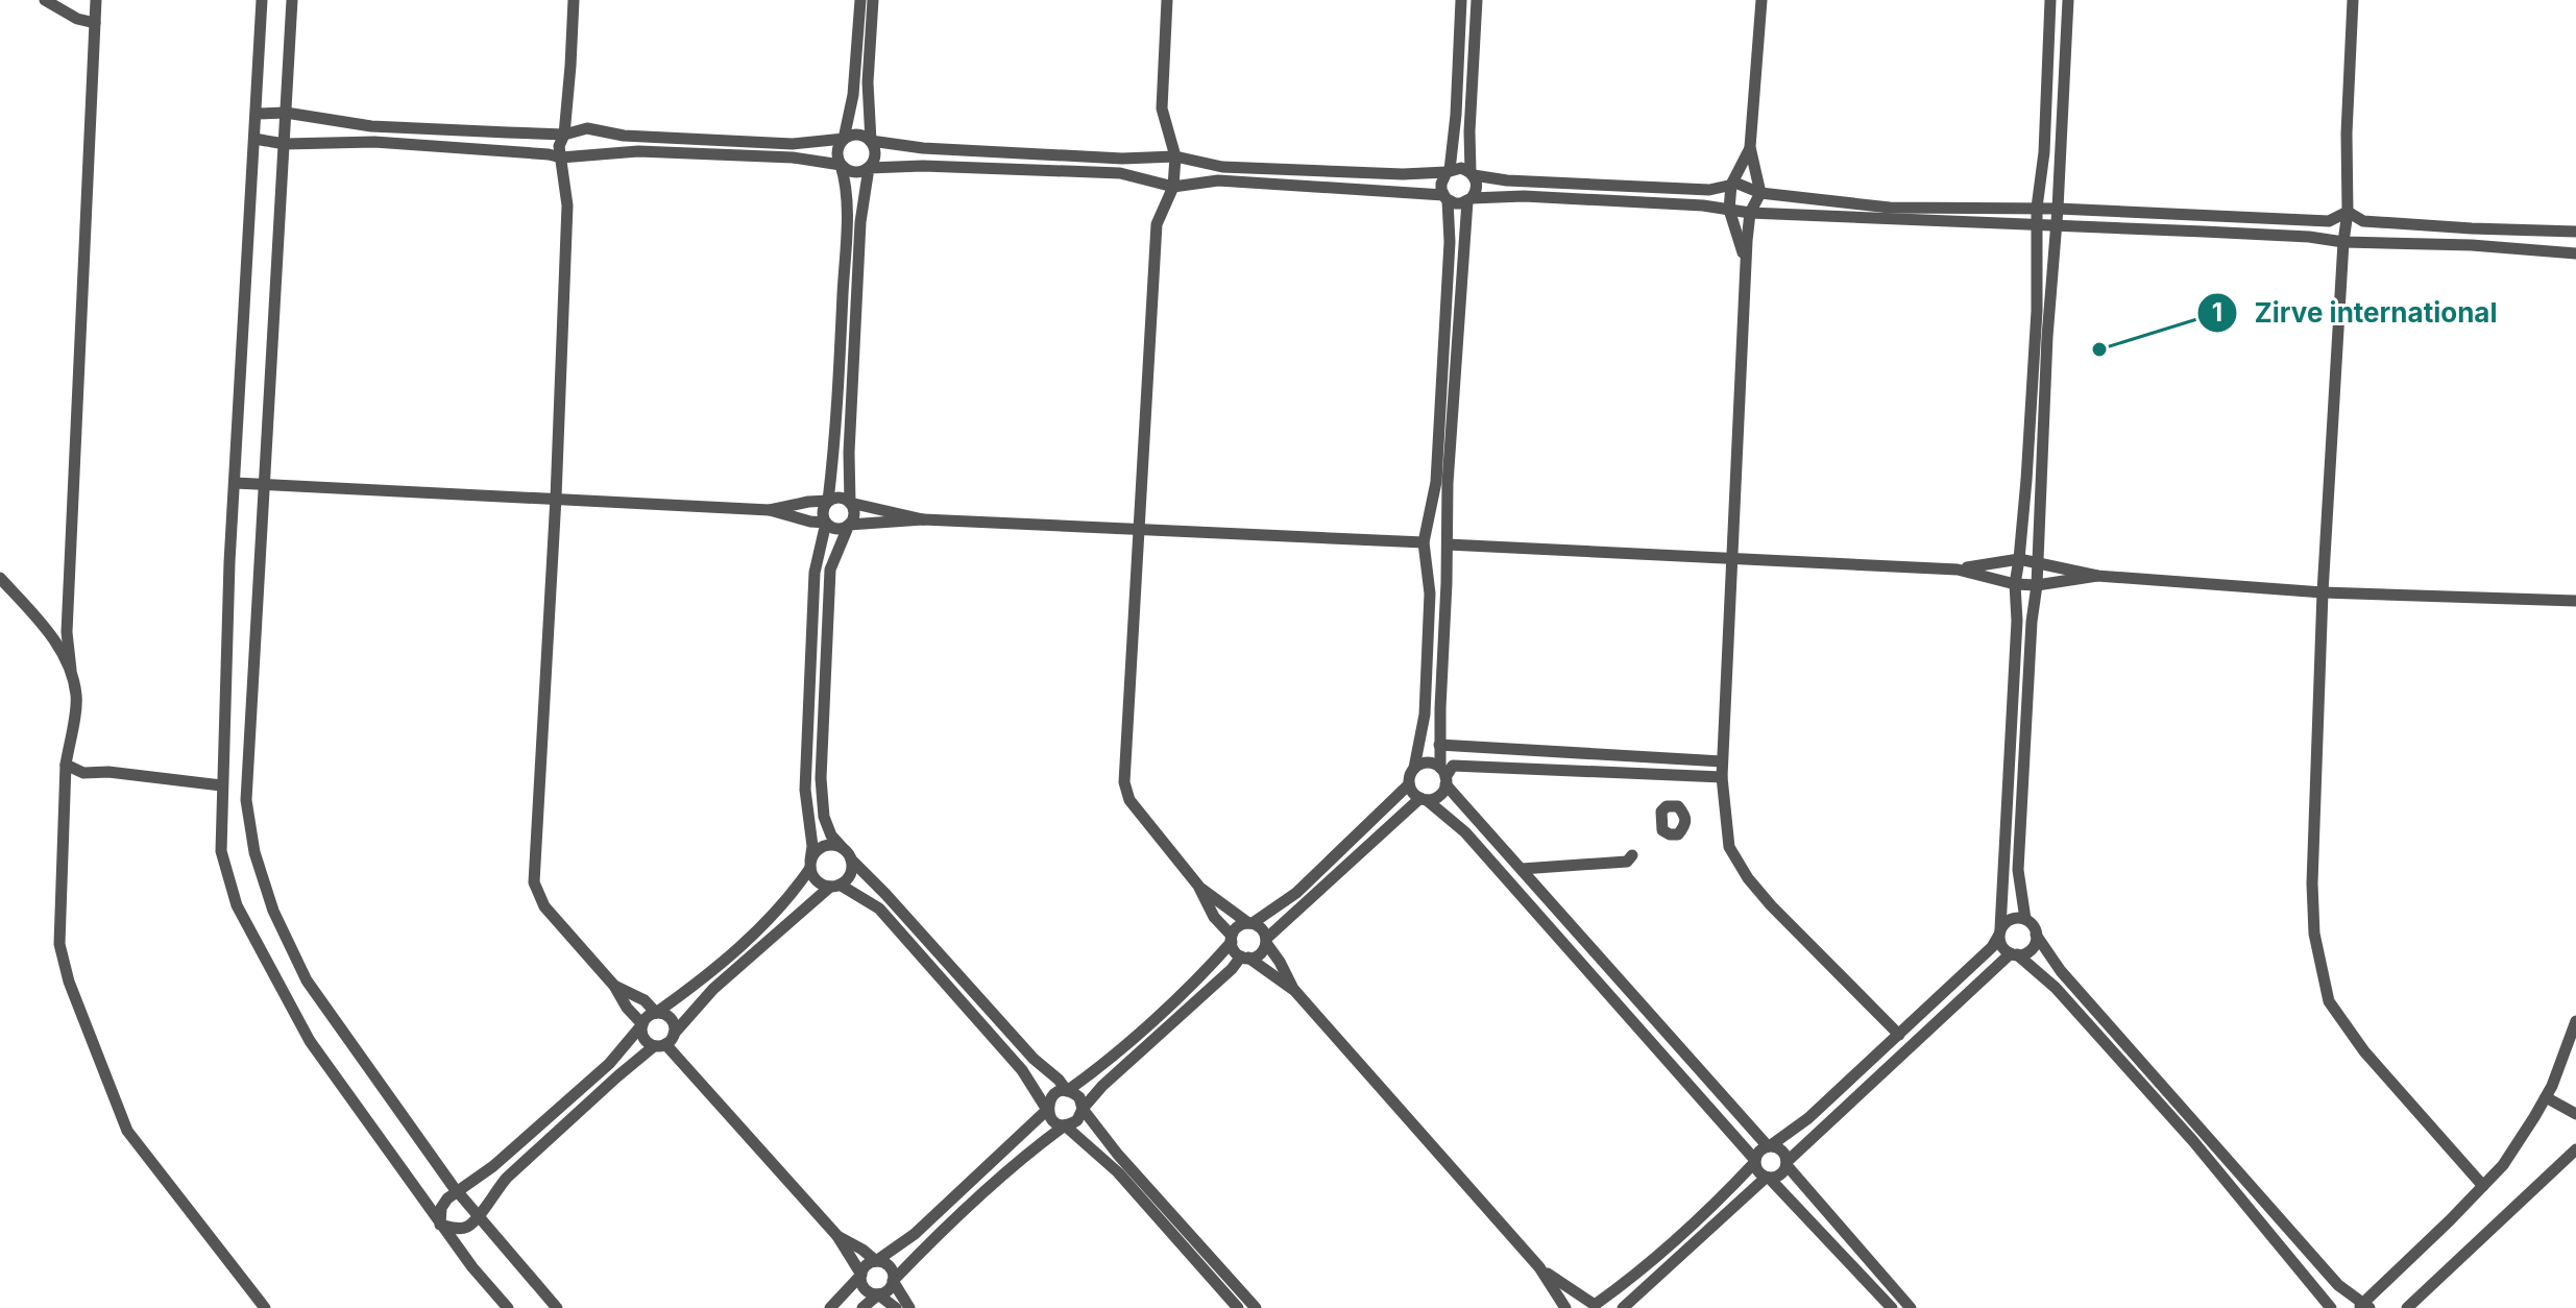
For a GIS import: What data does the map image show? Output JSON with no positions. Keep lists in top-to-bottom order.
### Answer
{
  "places": ["Zirve international"]
}
